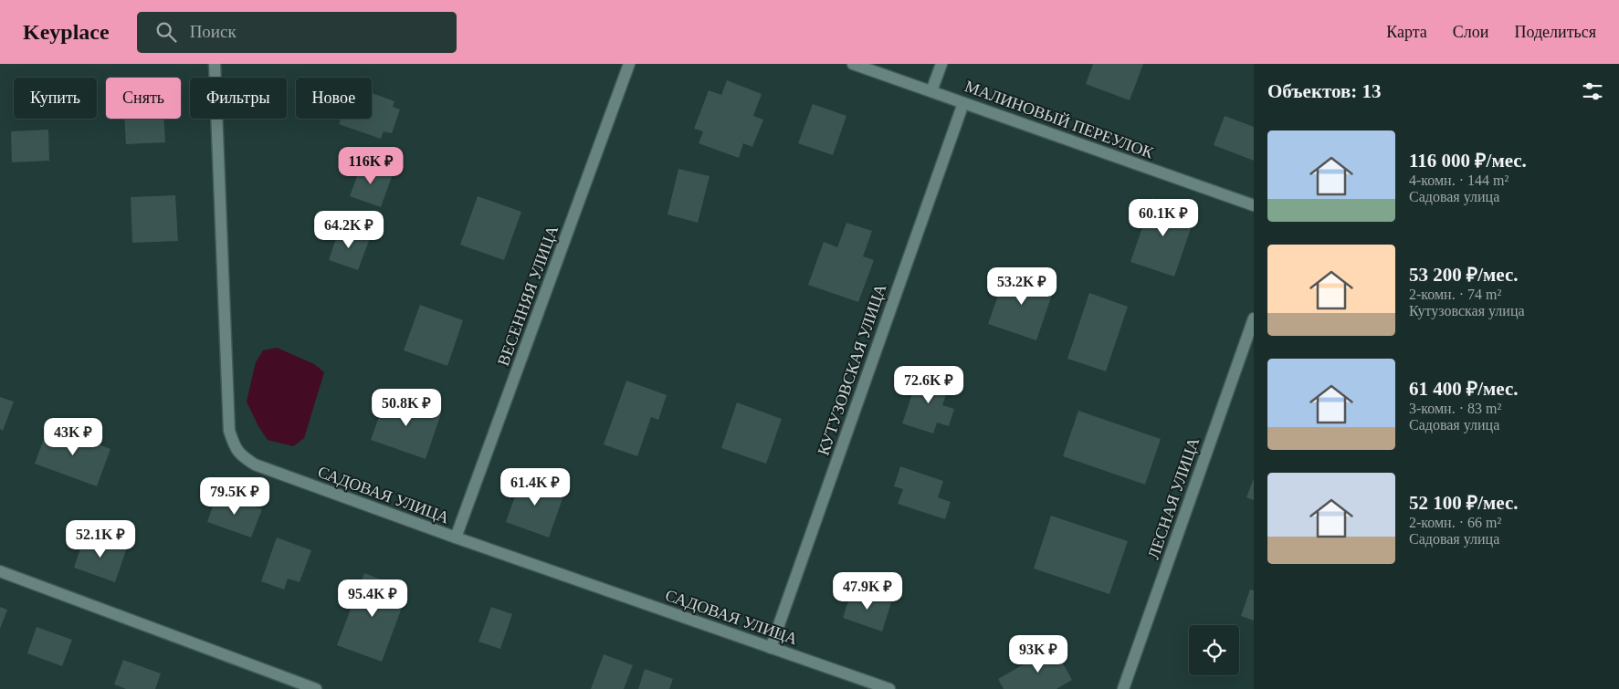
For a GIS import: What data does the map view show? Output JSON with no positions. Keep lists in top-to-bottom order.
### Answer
{
  "streets": {
    "street": [
      "МАЛИНОВЫЙ ПЕРЕУЛОК",
      "ВЕСЕННЯЯ УЛИЦА",
      "КУТУЗОВСКАЯ УЛИЦА",
      "САДОВАЯ УЛИЦА",
      "ЛЕСНАЯ УЛИЦА"
    ]
  },
  "crossings": [
    ["МАЛИНОВЫЙ ПЕРЕУЛОК", "КУТУЗОВСКАЯ УЛИЦА"],
    ["ВЕСЕННЯЯ УЛИЦА", "САДОВАЯ УЛИЦА"],
    ["КУТУЗОВСКАЯ УЛИЦА", "САДОВАЯ УЛИЦА"]
  ],
  "page": {
    "header": "Keyplace",
    "search": "Поиск",
    "nav": ["Карта", "Слои", "Поделиться"],
    "heading": "Объектов: 13",
    "chip": [
      "Купить",
      "Снять",
      "Фильтры",
      "Новое"
    ],
    "list": [
      {
        "name": "116 000 ₽/мес.",
        "note": "4-комн. · 144 m² · Садовая улица"
      },
      {
        "name": "53 200 ₽/мес.",
        "note": "2-комн. · 74 m² · Кутузовская улица"
      },
      {
        "name": "61 400 ₽/мес.",
        "note": "3-комн. · 83 m² · Садовая улица"
      },
      {
        "name": "52 100 ₽/мес.",
        "note": "2-комн. · 66 m² · Садовая улица"
      }
    ],
    "price": [
      "116K ₽",
      "60.1K ₽",
      "64.2K ₽",
      "53.2K ₽",
      "72.6K ₽",
      "50.8K ₽",
      "43K ₽",
      "61.4K ₽",
      "79.5K ₽",
      "52.1K ₽",
      "47.9K ₽",
      "95.4K ₽",
      "93K ₽"
    ]
  }
}
